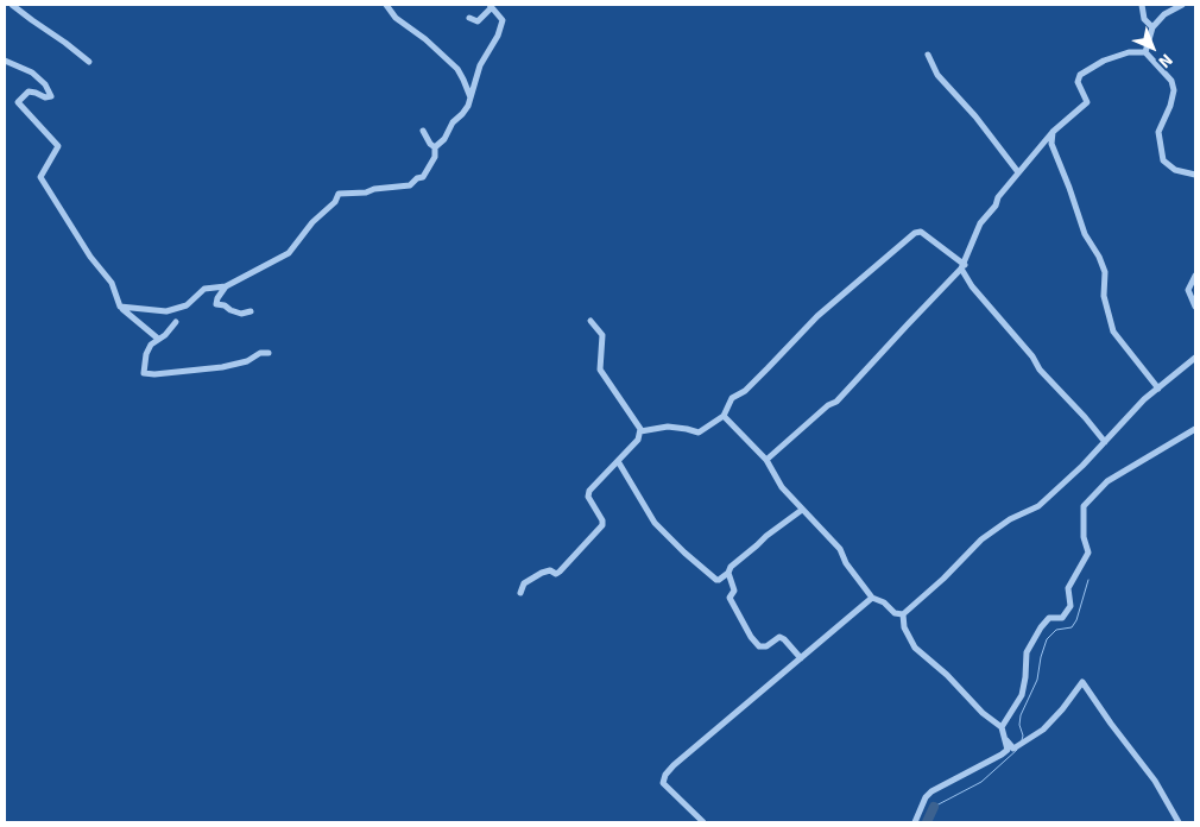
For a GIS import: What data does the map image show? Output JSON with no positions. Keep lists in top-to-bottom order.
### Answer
{
  "north": "bottom right"
}
